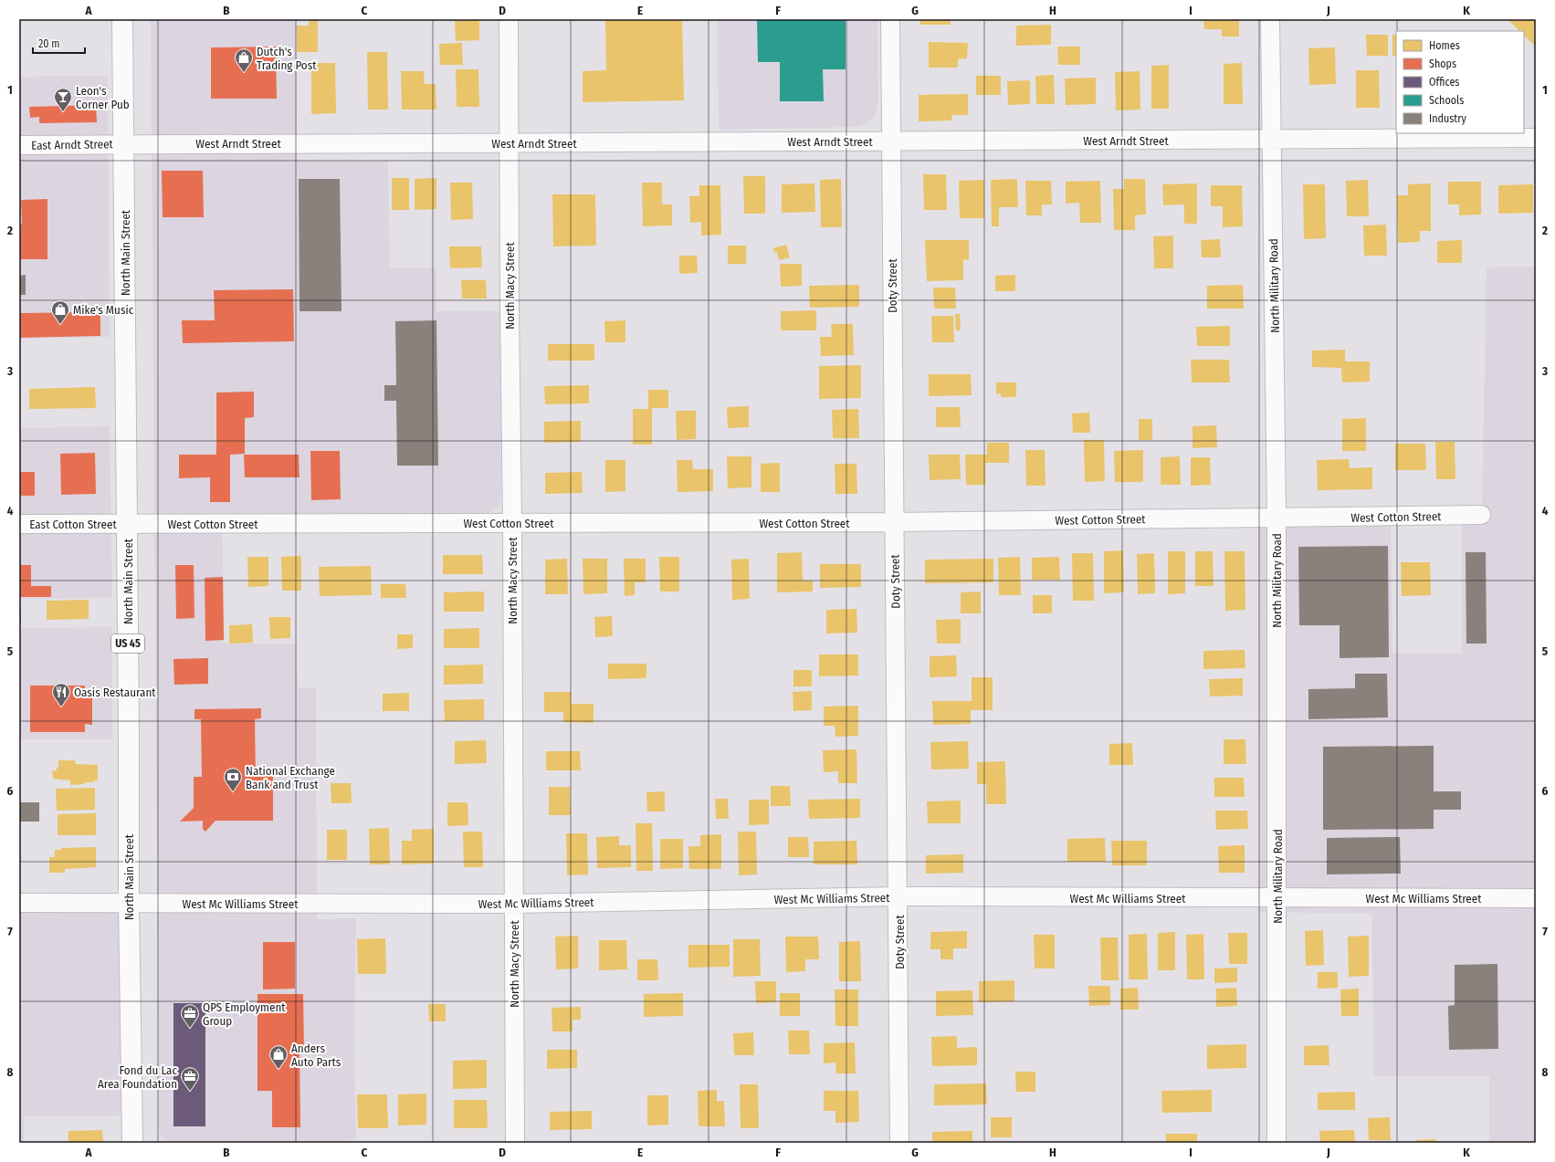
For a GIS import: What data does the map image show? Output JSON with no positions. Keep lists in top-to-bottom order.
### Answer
{
  "streets": {
    "main road": ["North Main Street", "US 45"],
    "street": [
      "West Arndt Street",
      "East Arndt Street",
      "North Macy Street",
      "Doty Street",
      "North Military Road",
      "West Cotton Street",
      "East Cotton Street",
      "West Mc Williams Street"
    ]
  },
  "crossings": [
    ["West Arndt Street", "East Arndt Street"],
    ["West Arndt Street", "North Main Street"],
    ["West Arndt Street", "North Macy Street"],
    ["West Arndt Street", "Doty Street"],
    ["West Arndt Street", "North Military Road"],
    ["East Arndt Street", "North Main Street"],
    ["North Main Street", "West Cotton Street"],
    ["North Main Street", "East Cotton Street"],
    ["North Main Street", "West Mc Williams Street"],
    ["North Macy Street", "West Cotton Street"],
    ["North Macy Street", "West Mc Williams Street"],
    ["Doty Street", "West Cotton Street"],
    ["Doty Street", "West Mc Williams Street"],
    ["North Military Road", "West Cotton Street"],
    ["North Military Road", "West Mc Williams Street"],
    ["West Cotton Street", "East Cotton Street"]
  ],
  "places": {
    "shop": ["Dutch's Trading Post", "Mike's Music", "Anders Auto Parts"],
    "bar": ["Leon's Corner Pub"],
    "restaurant": ["Oasis Restaurant"],
    "bank": ["National Exchange Bank and Trust"],
    "office": ["QPS Employment Group", "Fond du Lac Area Foundation"]
  },
  "legend": [
    "Homes",
    "Shops",
    "Offices",
    "Schools",
    "Industry"
  ],
  "scale_bar": "20 m",
  "grid": {
    "columns": [
      "A",
      "B",
      "C",
      "D",
      "E",
      "F",
      "G",
      "H",
      "I",
      "J",
      "K"
    ],
    "rows": [
      "1",
      "2",
      "3",
      "4",
      "5",
      "6",
      "7",
      "8"
    ]
  }
}
